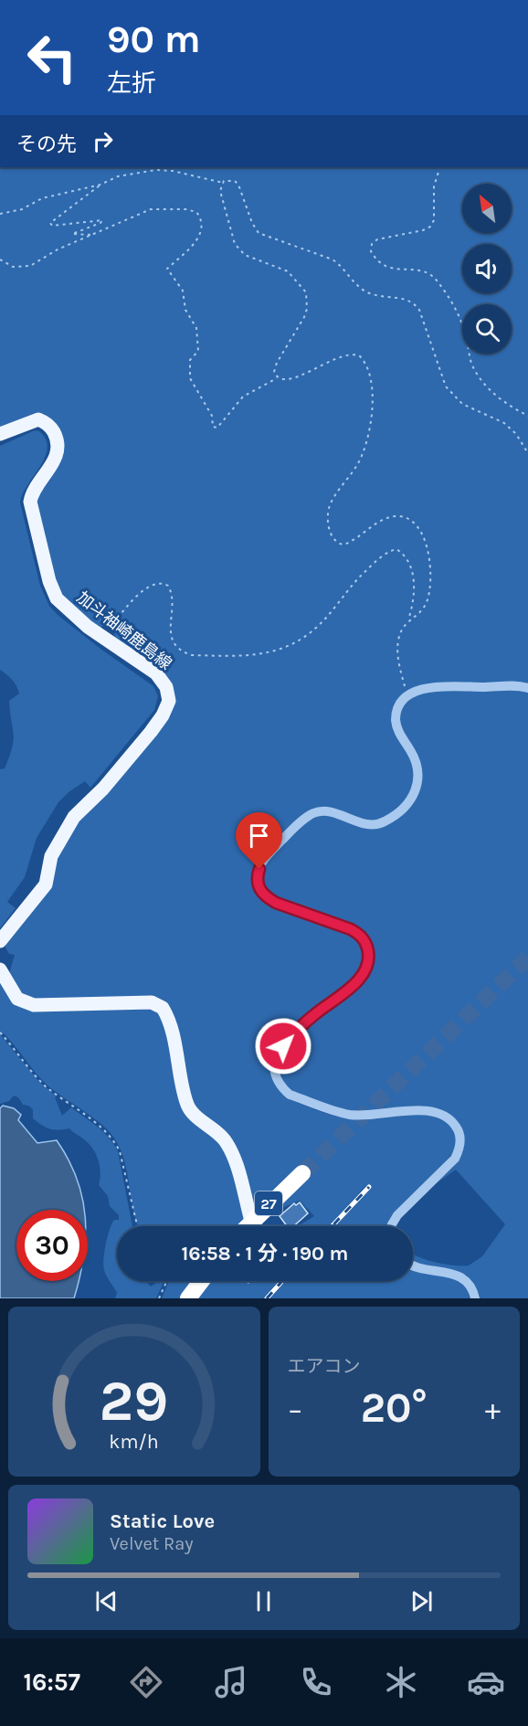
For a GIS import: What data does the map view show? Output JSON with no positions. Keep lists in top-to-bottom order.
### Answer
{
  "streets": {
    "highway": ["27"],
    "main road": ["加斗袖崎鹿島線"]
  },
  "north": "top left",
  "page": {
    "turn": ["90 m", "左折"],
    "then": "その先",
    "limit": "30",
    "trip": "16:58 · 1 分 · 190 m",
    "tile": "エアコン",
    "heat": ["−", "20°", "+"],
    "song": ["Static Love", "Velvet Ray"],
    "tabs": "16:57",
    "gauge": ["29", "km/h"]
  }
}
